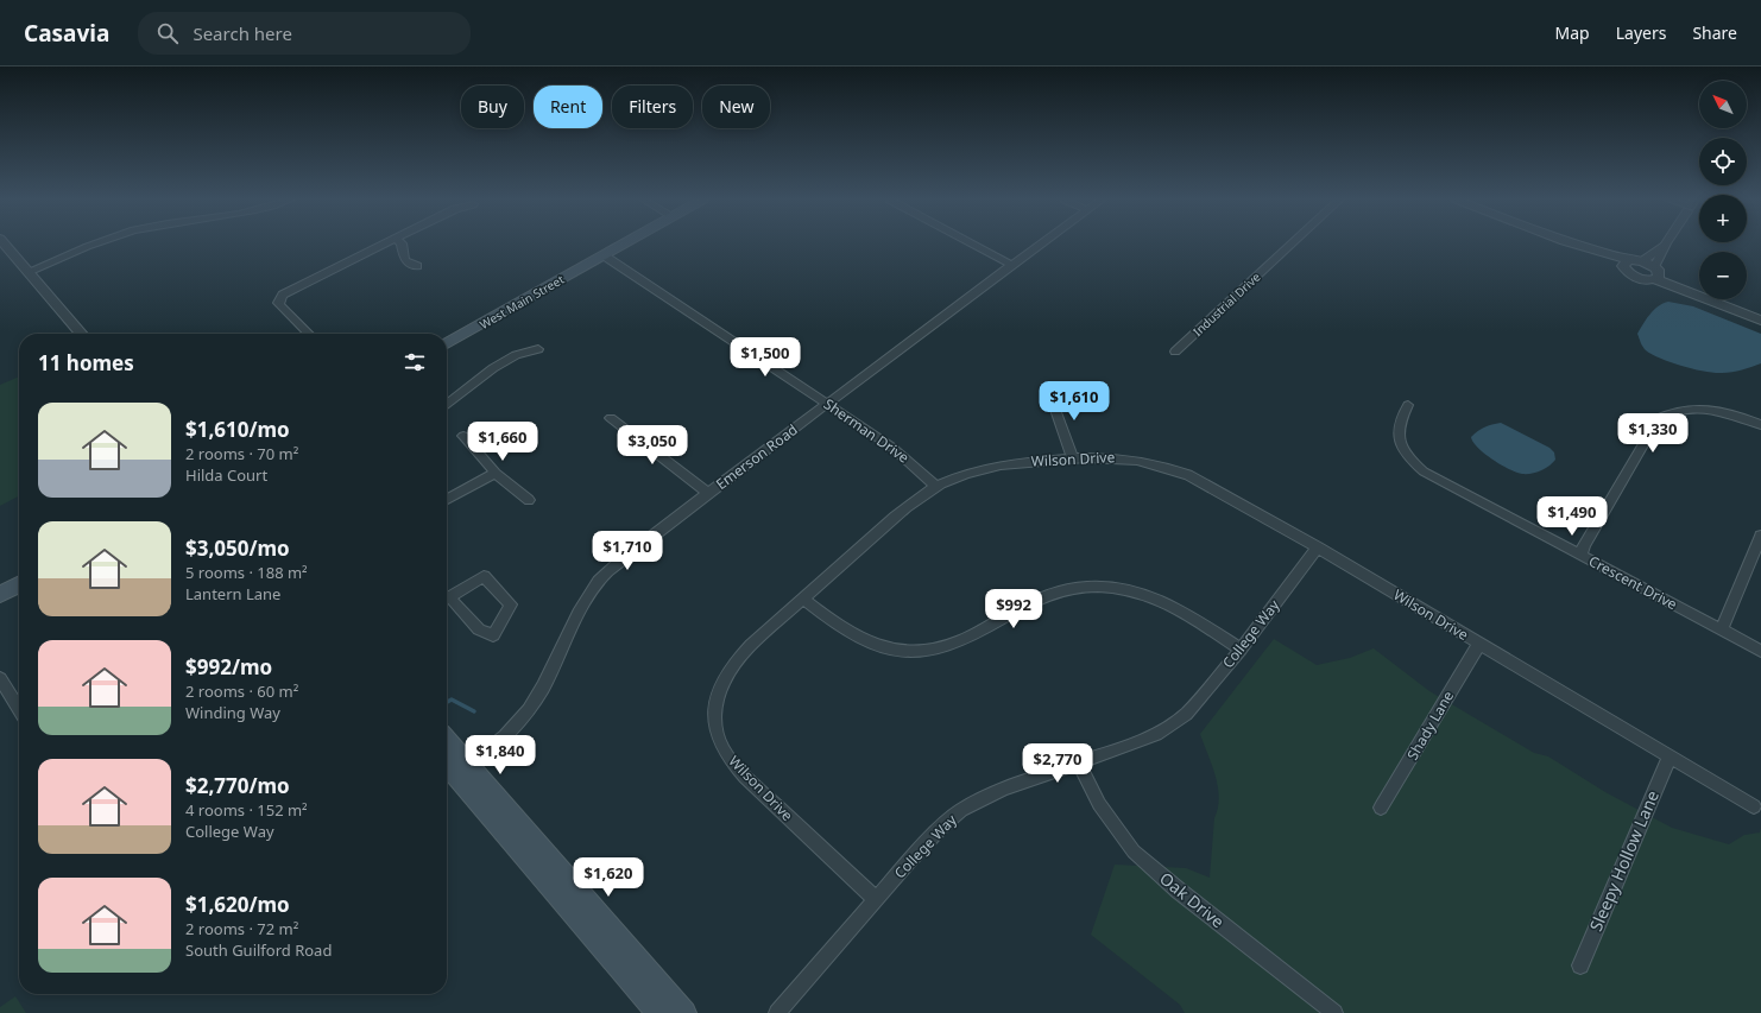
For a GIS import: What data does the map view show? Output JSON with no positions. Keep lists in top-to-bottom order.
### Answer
{
  "streets": {
    "main road": ["West Main Street"],
    "street": [
      "Industrial Drive",
      "Sherman Drive",
      "Emerson Road",
      "Wilson Drive",
      "Crescent Drive",
      "College Way",
      "Shady Lane",
      "Sleepy Hollow Lane",
      "Oak Drive"
    ]
  },
  "crossings": [
    ["West Main Street", "Sherman Drive"],
    ["Sherman Drive", "Emerson Road"],
    ["Sherman Drive", "Wilson Drive"],
    ["Wilson Drive", "College Way"],
    ["Wilson Drive", "Shady Lane"],
    ["Wilson Drive", "Sleepy Hollow Lane"],
    ["College Way", "Oak Drive"]
  ],
  "north": "top left",
  "page": {
    "header": "Casavia",
    "search": "Search here",
    "nav": ["Map", "Layers", "Share"],
    "map_buttons": ["+", "−"],
    "chip": [
      "Buy",
      "Rent",
      "Filters",
      "New"
    ],
    "heading": "11 homes",
    "price": [
      "$1,500",
      "$1,610",
      "$1,330",
      "$1,660",
      "$3,050",
      "$1,490",
      "$1,710",
      "$992",
      "$1,840",
      "$2,770",
      "$1,620"
    ],
    "list": [
      {
        "name": "$1,610/mo",
        "note": "2 rooms · 70 m² · Hilda Court"
      },
      {
        "name": "$3,050/mo",
        "note": "5 rooms · 188 m² · Lantern Lane"
      },
      {
        "name": "$992/mo",
        "note": "2 rooms · 60 m² · Winding Way"
      },
      {
        "name": "$2,770/mo",
        "note": "4 rooms · 152 m² · College Way"
      },
      {
        "name": "$1,620/mo",
        "note": "2 rooms · 72 m² · South Guilford Road"
      }
    ]
  }
}
